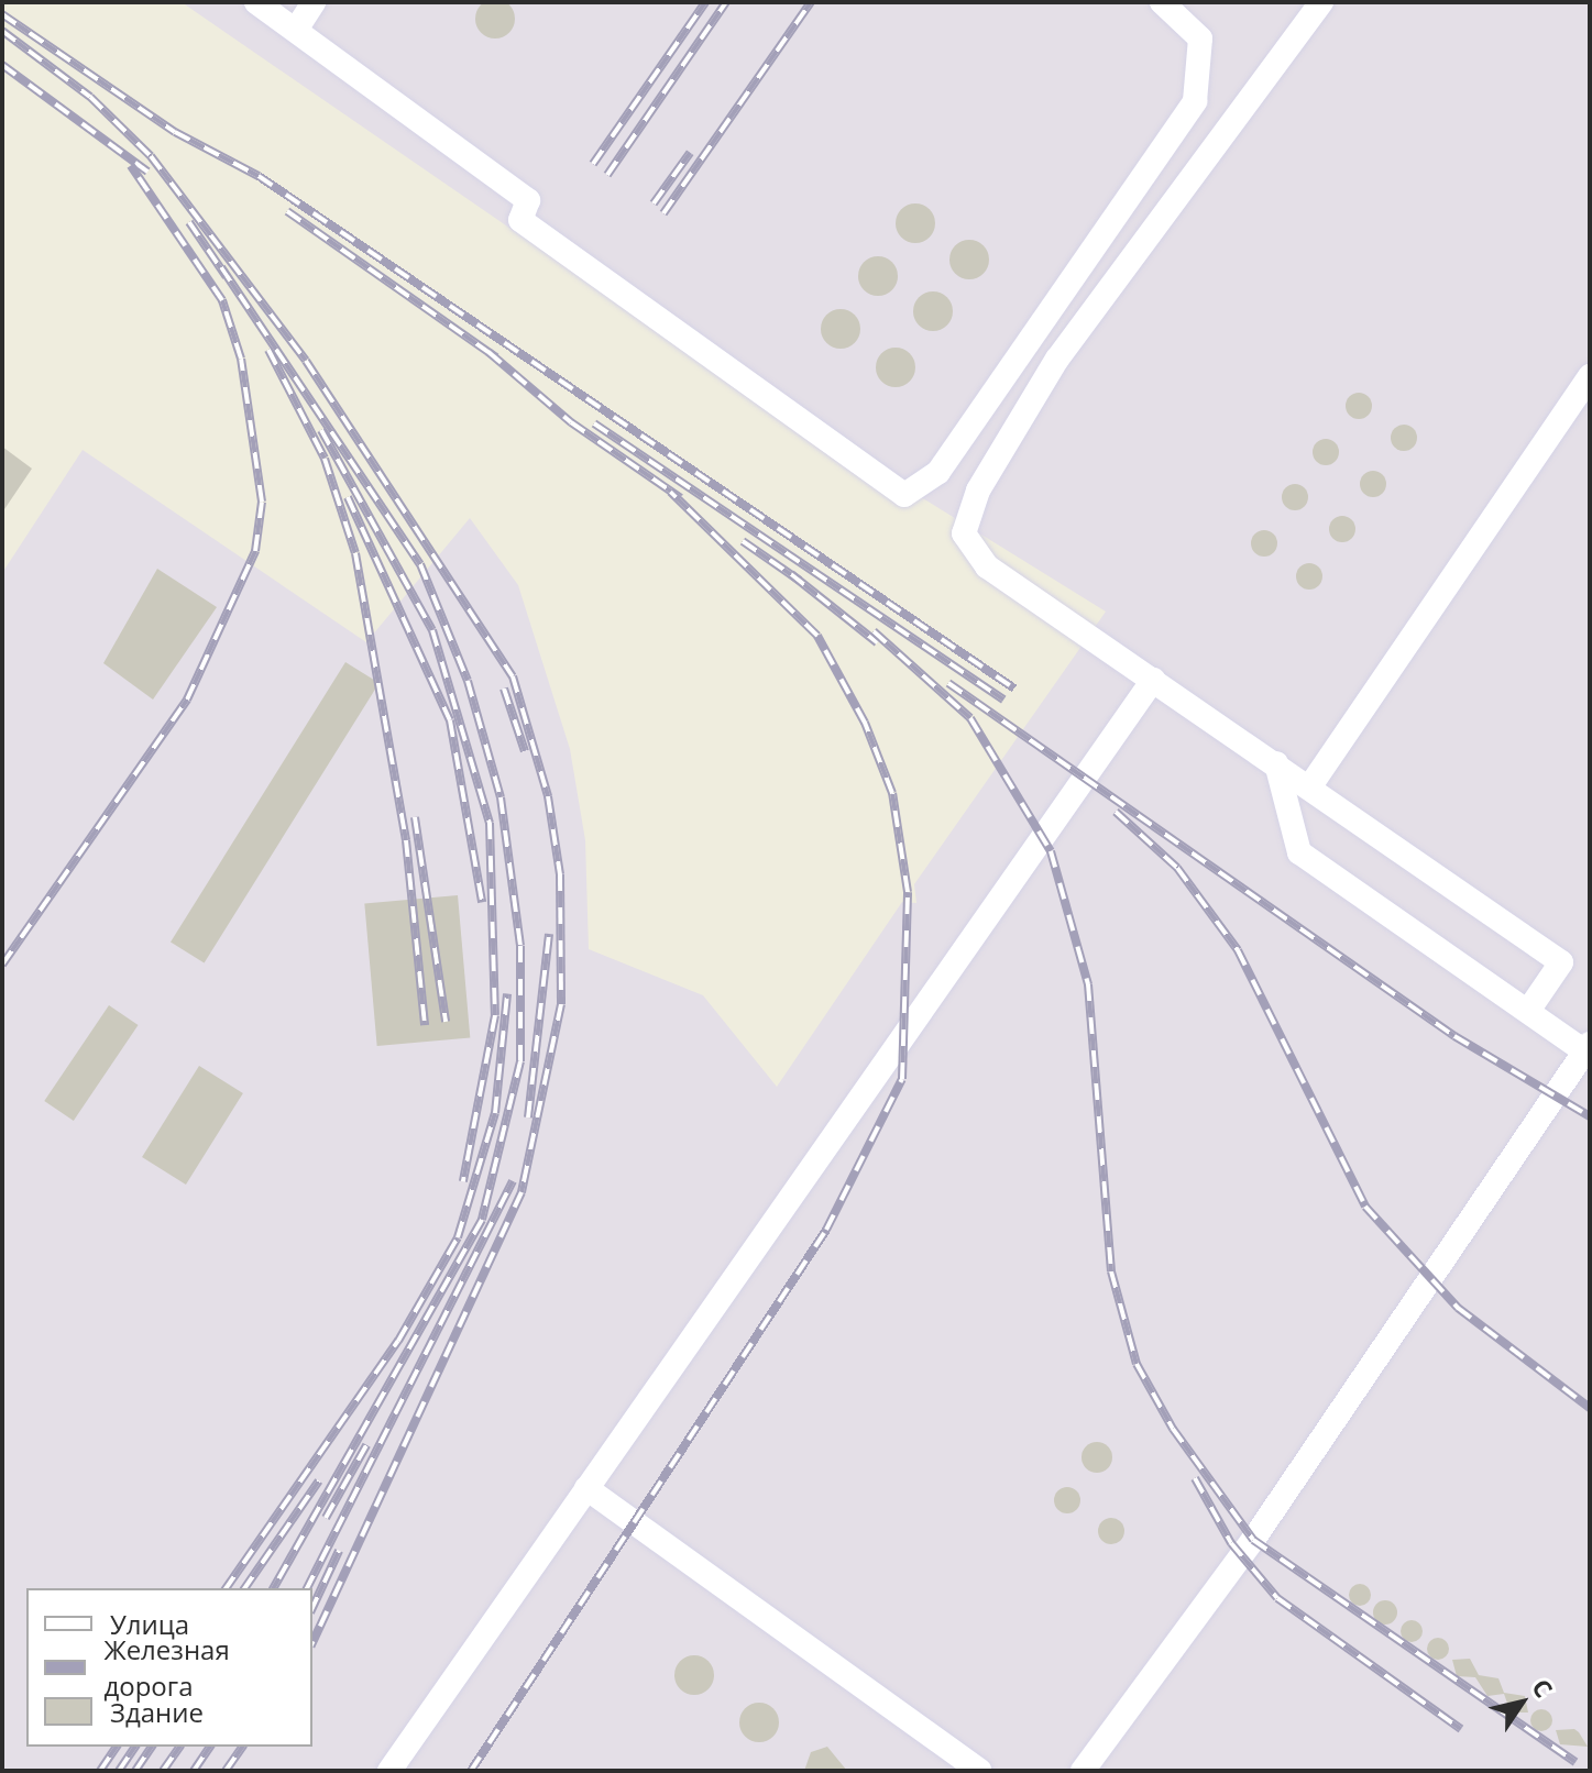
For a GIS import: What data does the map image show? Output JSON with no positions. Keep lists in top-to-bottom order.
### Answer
{
  "legend": ["Улица", "Железная дорога", "Здание"],
  "north": "top right"
}
